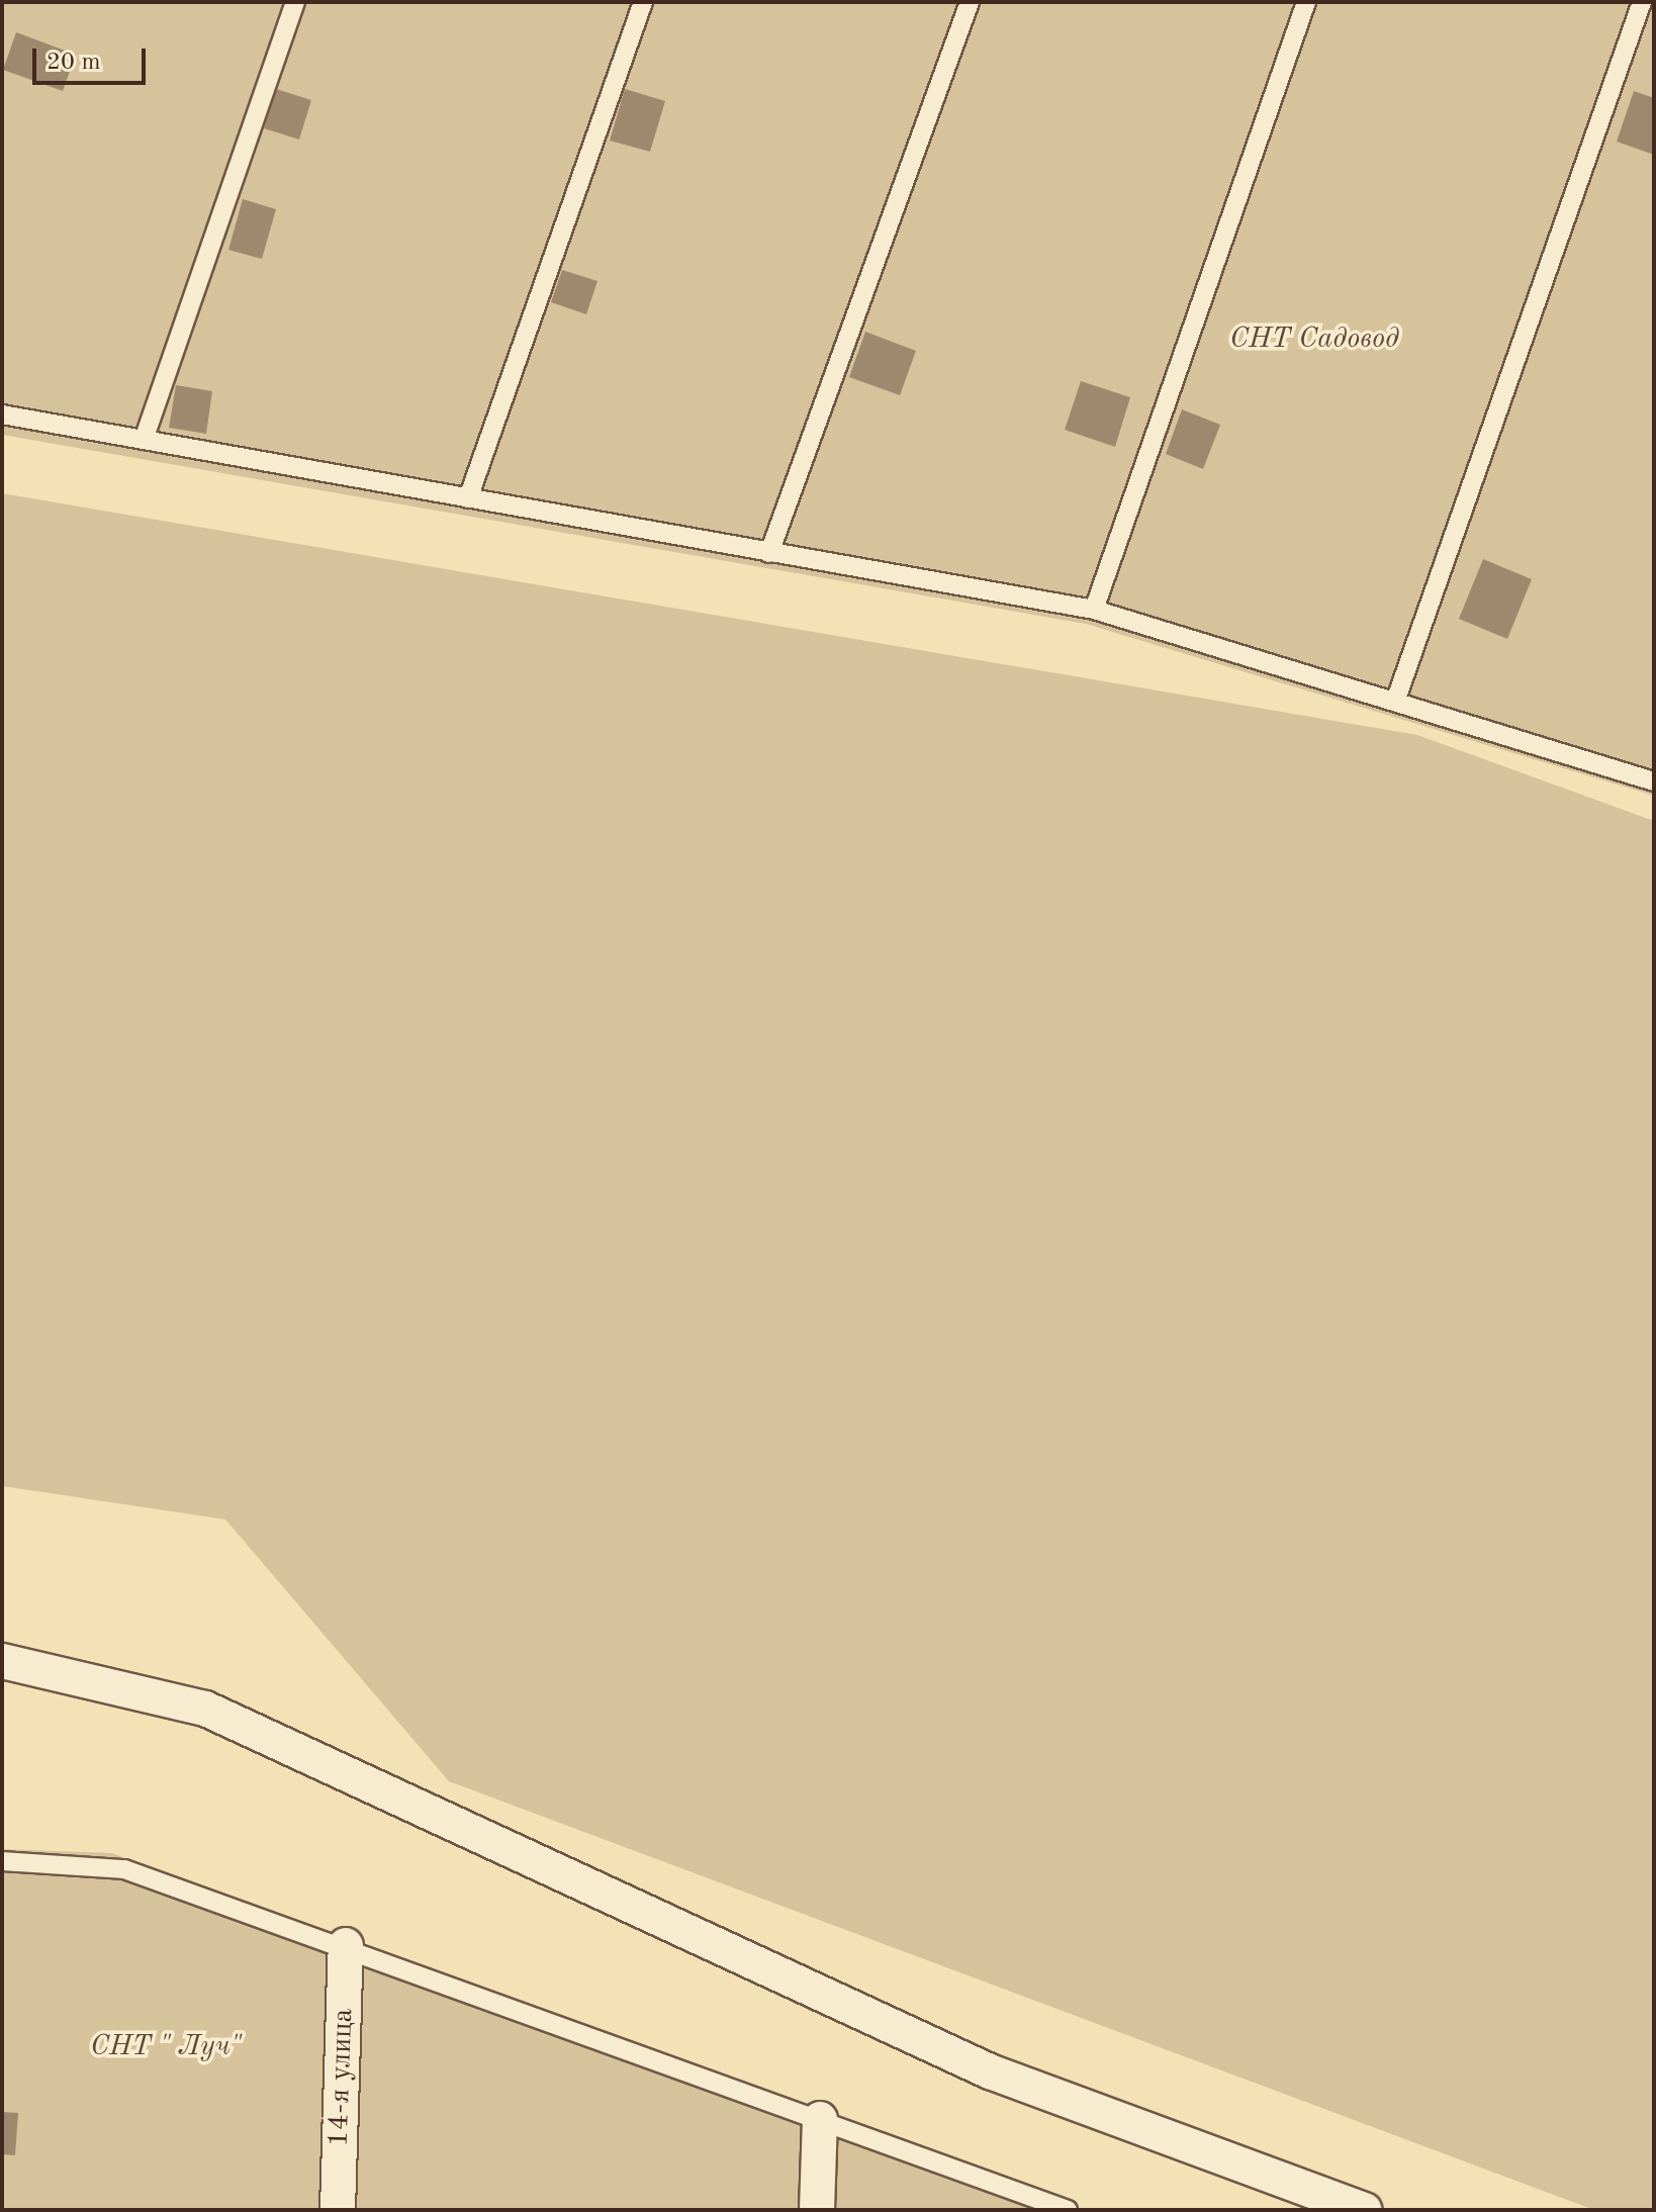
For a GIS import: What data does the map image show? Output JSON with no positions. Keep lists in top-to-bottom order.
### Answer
{
  "streets": {
    "street": ["14-я улица"]
  },
  "parks": ["СНТ Садовод", "СНТ \" Луч\""],
  "scale_bar": "20 m"
}
